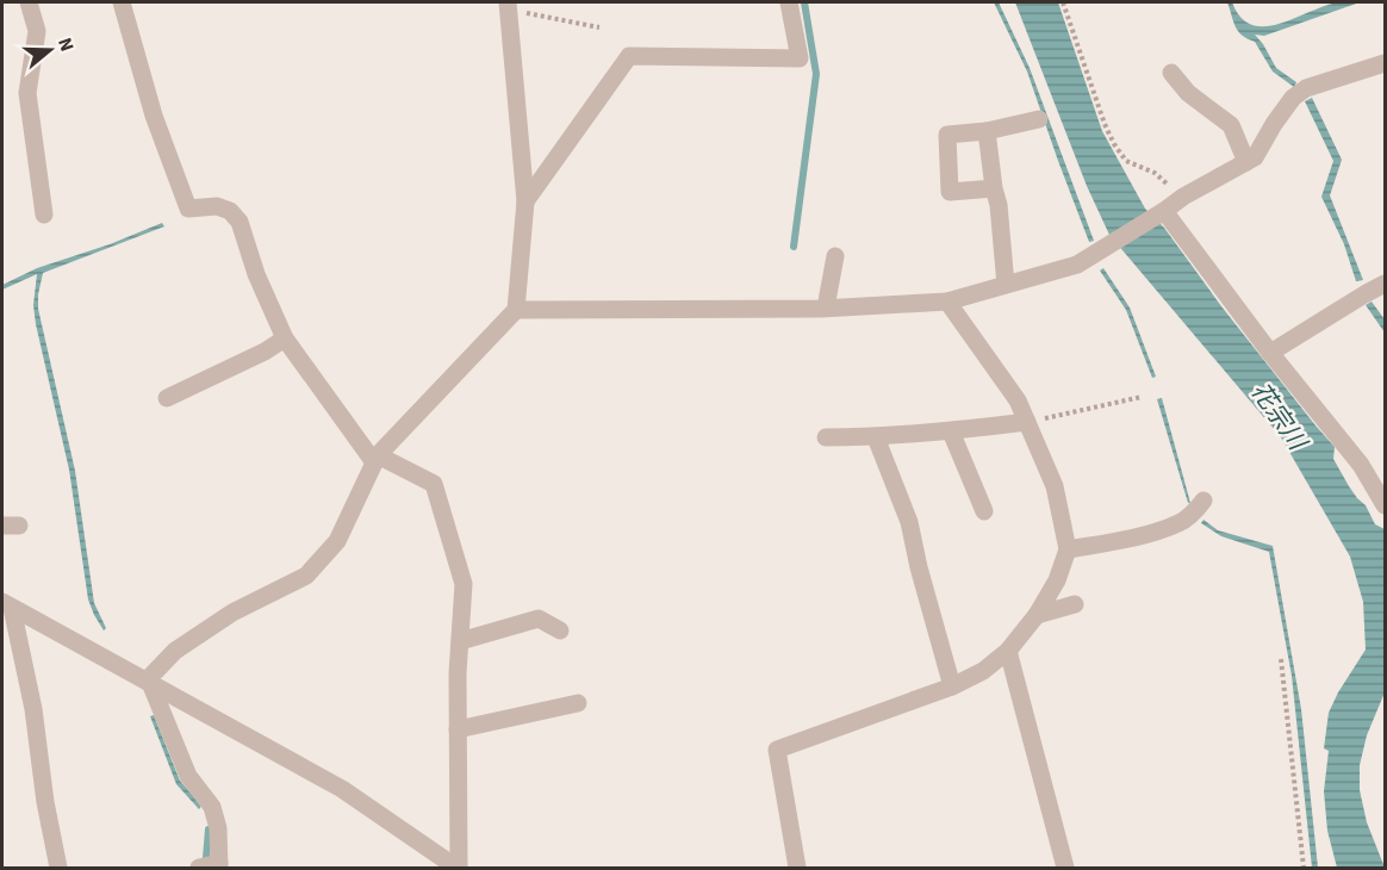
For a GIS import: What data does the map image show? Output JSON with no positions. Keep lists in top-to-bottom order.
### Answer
{
  "water": ["花宗川"],
  "north": "right"
}
